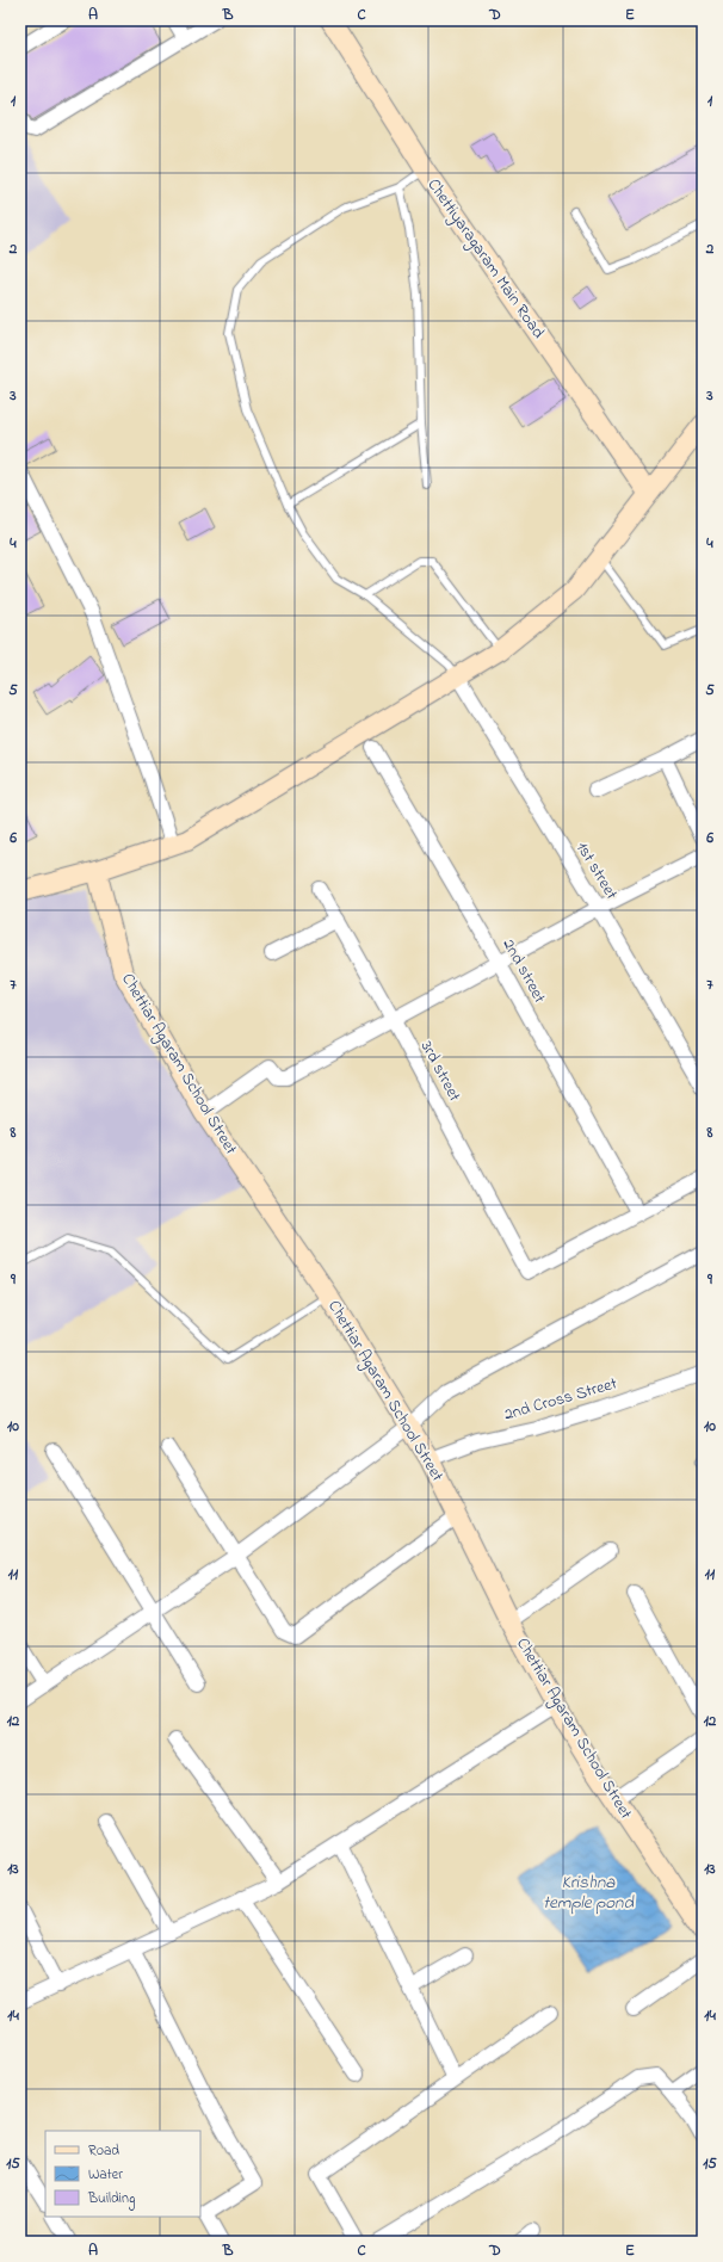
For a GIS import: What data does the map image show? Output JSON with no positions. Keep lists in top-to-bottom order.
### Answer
{
  "streets": {
    "street": [
      "Chettiyaragaram Main Road",
      "1st street",
      "2nd street",
      "Chettiar Agaram School Street",
      "3rd street",
      "2nd Cross Street"
    ]
  },
  "crossings": [
    ["2nd street", "3rd street"],
    ["Chettiar Agaram School Street", "2nd Cross Street"]
  ],
  "water": ["Krishna temple pond"],
  "legend": ["Road", "Water", "Building"],
  "grid": {
    "columns": [
      "A",
      "B",
      "C",
      "D",
      "E"
    ],
    "rows": [
      "1",
      "2",
      "3",
      "4",
      "5",
      "6",
      "7",
      "8",
      "9",
      "10",
      "11",
      "12",
      "13",
      "14",
      "15"
    ]
  }
}
